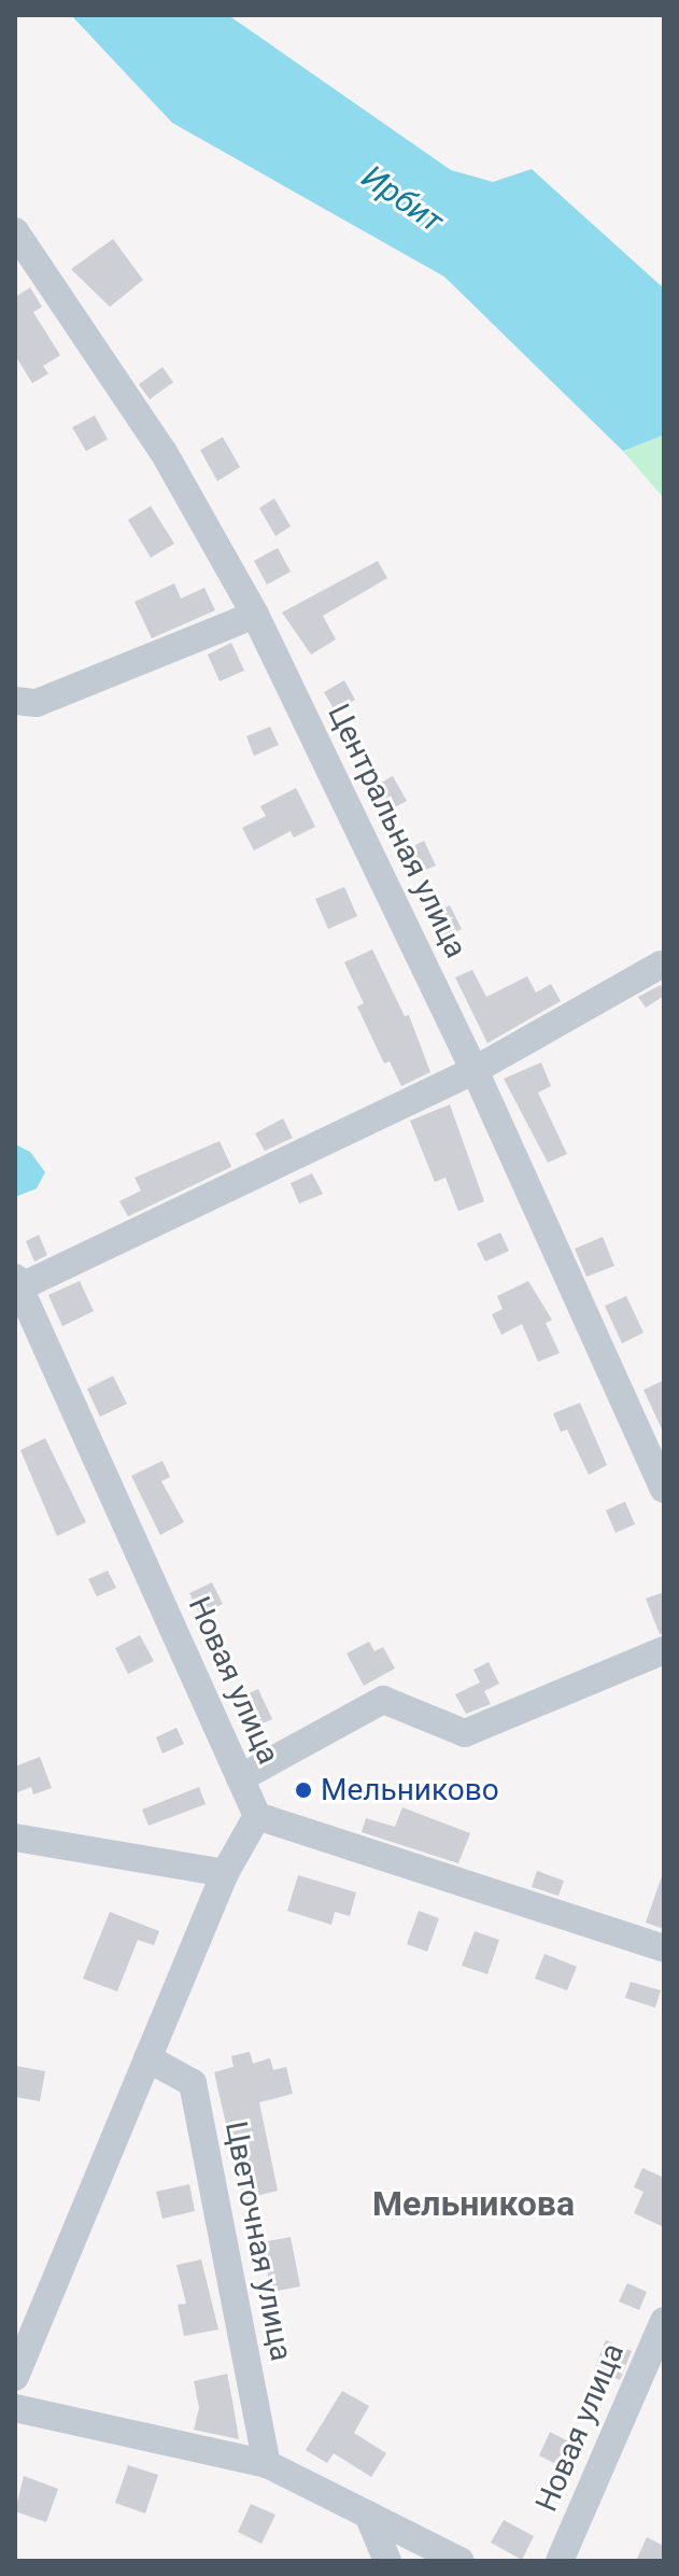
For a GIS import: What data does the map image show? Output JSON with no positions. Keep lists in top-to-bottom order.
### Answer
{
  "streets": {
    "street": ["Центральная улица", "Новая улица", "Цветочная улица"]
  },
  "districts": ["Мельникова"],
  "water": ["Ирбит"],
  "places": ["Мельниково"]
}
